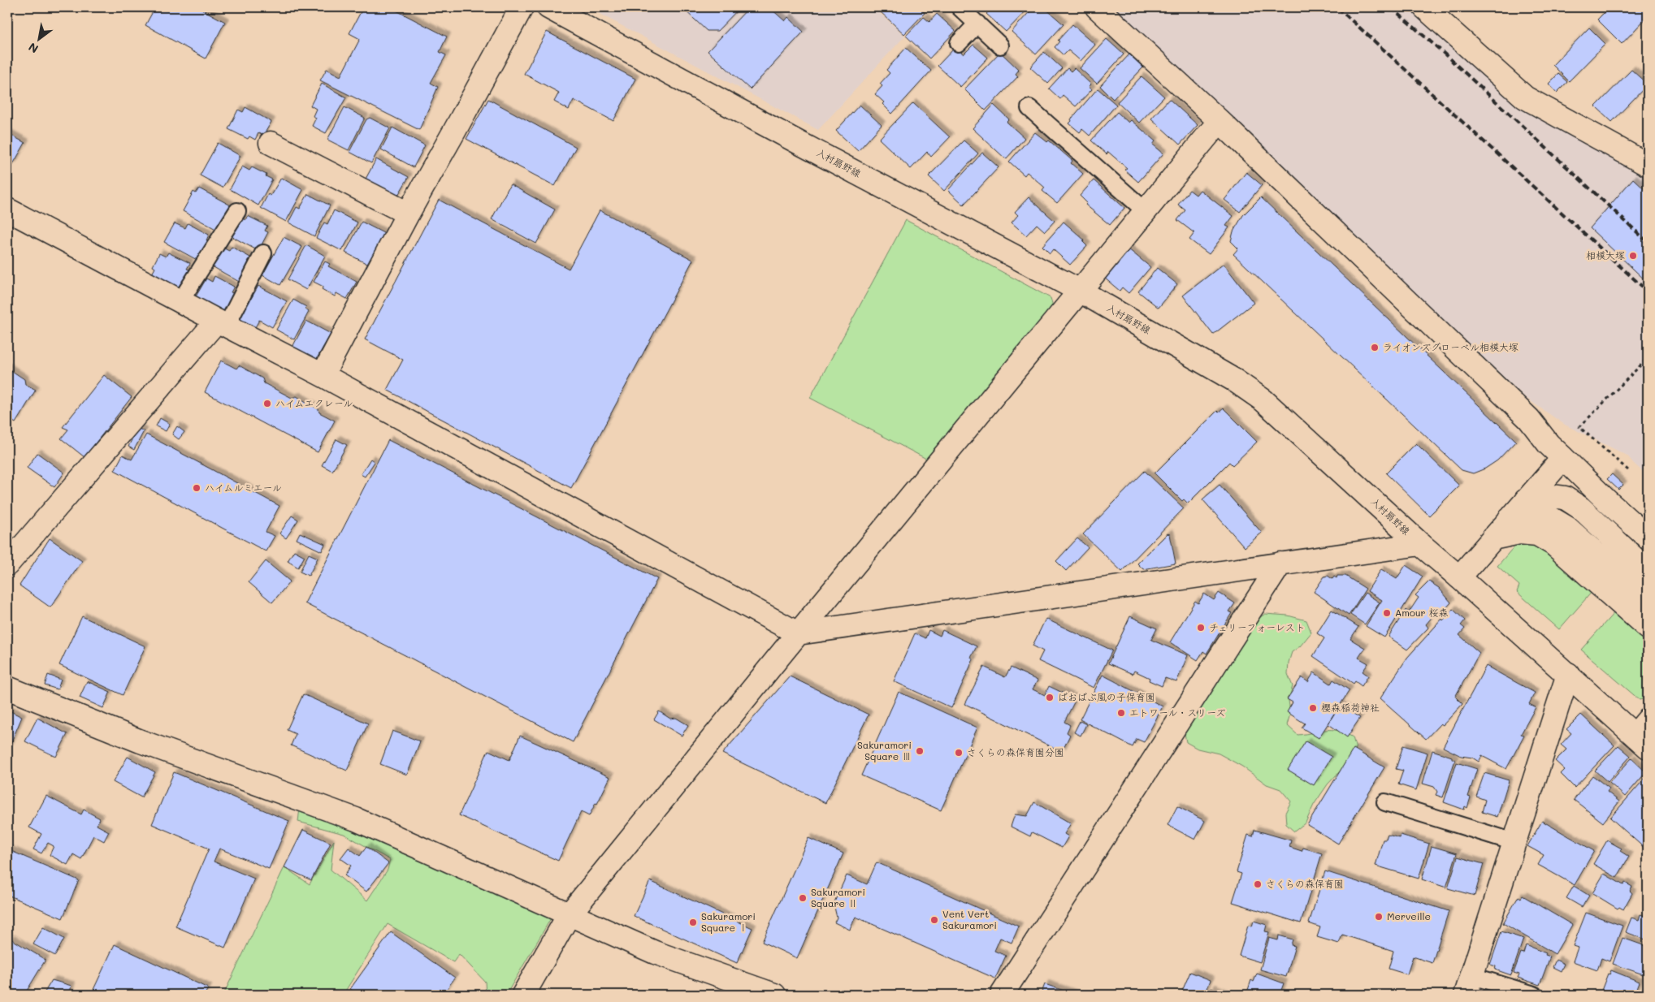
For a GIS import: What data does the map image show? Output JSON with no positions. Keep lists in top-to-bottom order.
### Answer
{
  "streets": {
    "street": ["入村扇野線"]
  },
  "places": [
    "相模大塚",
    "ライオンズグローベル相模大塚",
    "ハイムエクレール",
    "ハイムルミエール",
    "Amour 桜森",
    "チェリーフォーレスト",
    "ばおばぶ風の子保育園",
    "櫻森稲荷神社",
    "エトワール・スリーズ",
    "Sakuramori Square Ⅲ",
    "さくらの森保育園分園",
    "さくらの森保育園",
    "Sakuramori Square Ⅱ",
    "Merveille",
    "Vent Vert Sakuramori",
    "Sakuramori Square Ⅰ"
  ],
  "north": "bottom left"
}
